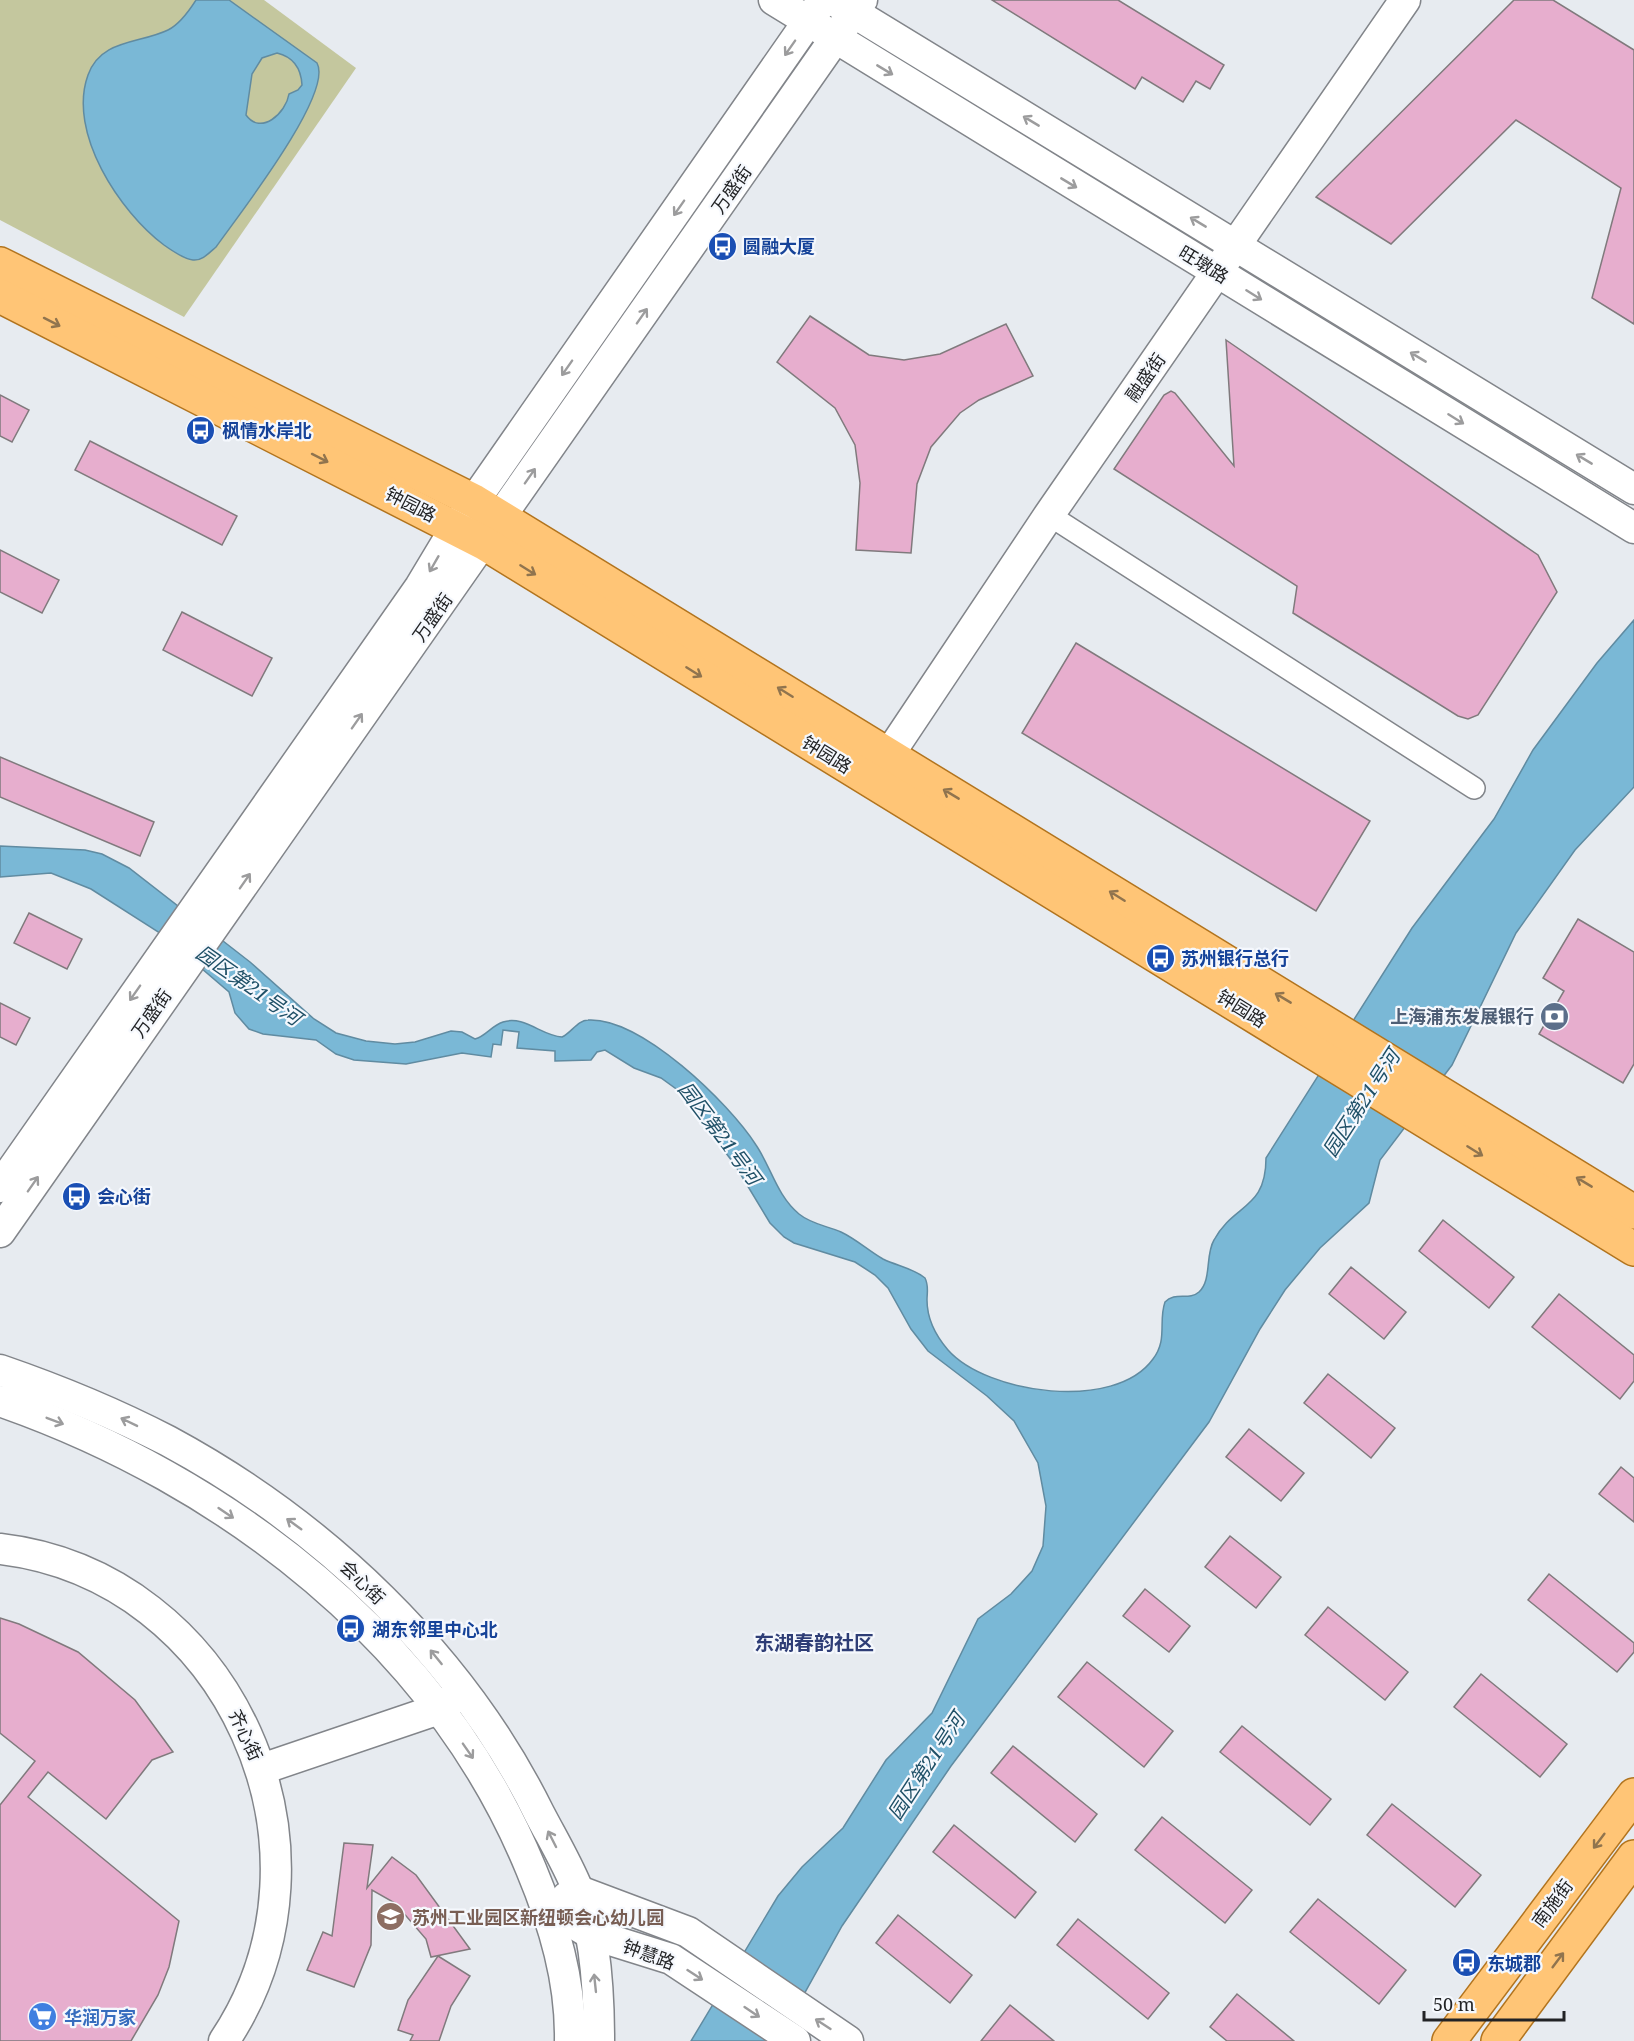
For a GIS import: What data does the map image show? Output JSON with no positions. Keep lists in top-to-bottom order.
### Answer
{
  "streets": {
    "main road": [
      "万盛街",
      "旺墩路",
      "融盛街",
      "钟园路",
      "会心街",
      "齐心街",
      "南施街",
      "钟慧路"
    ]
  },
  "crossings": [
    ["万盛街", "旺墩路"],
    ["万盛街", "钟园路"],
    ["旺墩路", "融盛街"],
    ["融盛街", "钟园路"],
    ["会心街", "钟慧路"]
  ],
  "districts": ["东湖春韵社区"],
  "water": ["园区第21号河"],
  "places": {
    "bus stop": [
      "圆融大厦",
      "枫情水岸北",
      "苏州银行总行",
      "会心街",
      "湖东邻里中心北",
      "东城郡"
    ],
    "bank": ["上海浦东发展银行"],
    "school or university": ["苏州工业园区新纽顿会心幼儿园"],
    "supermarket": ["华润万家"]
  },
  "scale_bar": "50 m"
}
